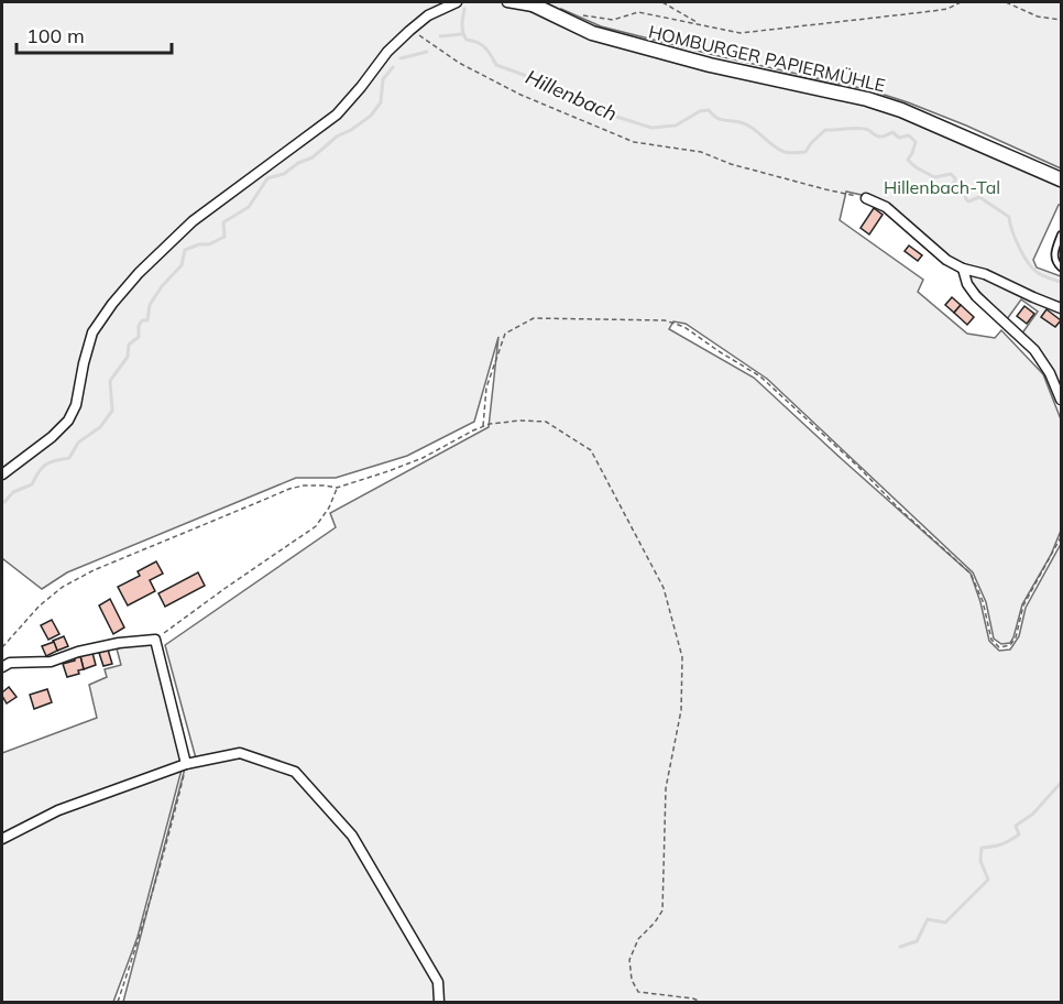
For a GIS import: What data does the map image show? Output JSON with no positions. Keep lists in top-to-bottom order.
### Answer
{
  "streets": {
    "main road": ["HOMBURGER PAPIERMÜHLE"]
  },
  "water": ["Hillenbach"],
  "parks": ["Hillenbach-Tal"],
  "scale_bar": "100 m"
}
